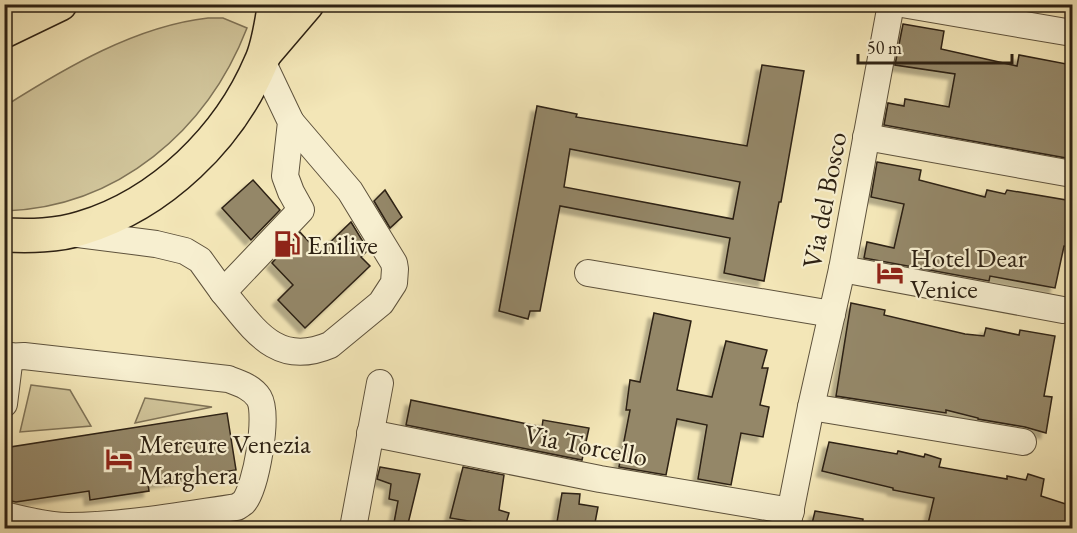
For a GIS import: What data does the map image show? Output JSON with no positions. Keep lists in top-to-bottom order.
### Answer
{
  "streets": {
    "street": ["Via del Bosco", "Via Torcello"]
  },
  "crossings": [
    ["Via del Bosco", "Via Torcello"]
  ],
  "places": {
    "fuel station": ["Enilive"],
    "hotel": ["Hotel Dear Venice", "Mercure Venezia Marghera"]
  },
  "scale_bar": "50 m"
}
